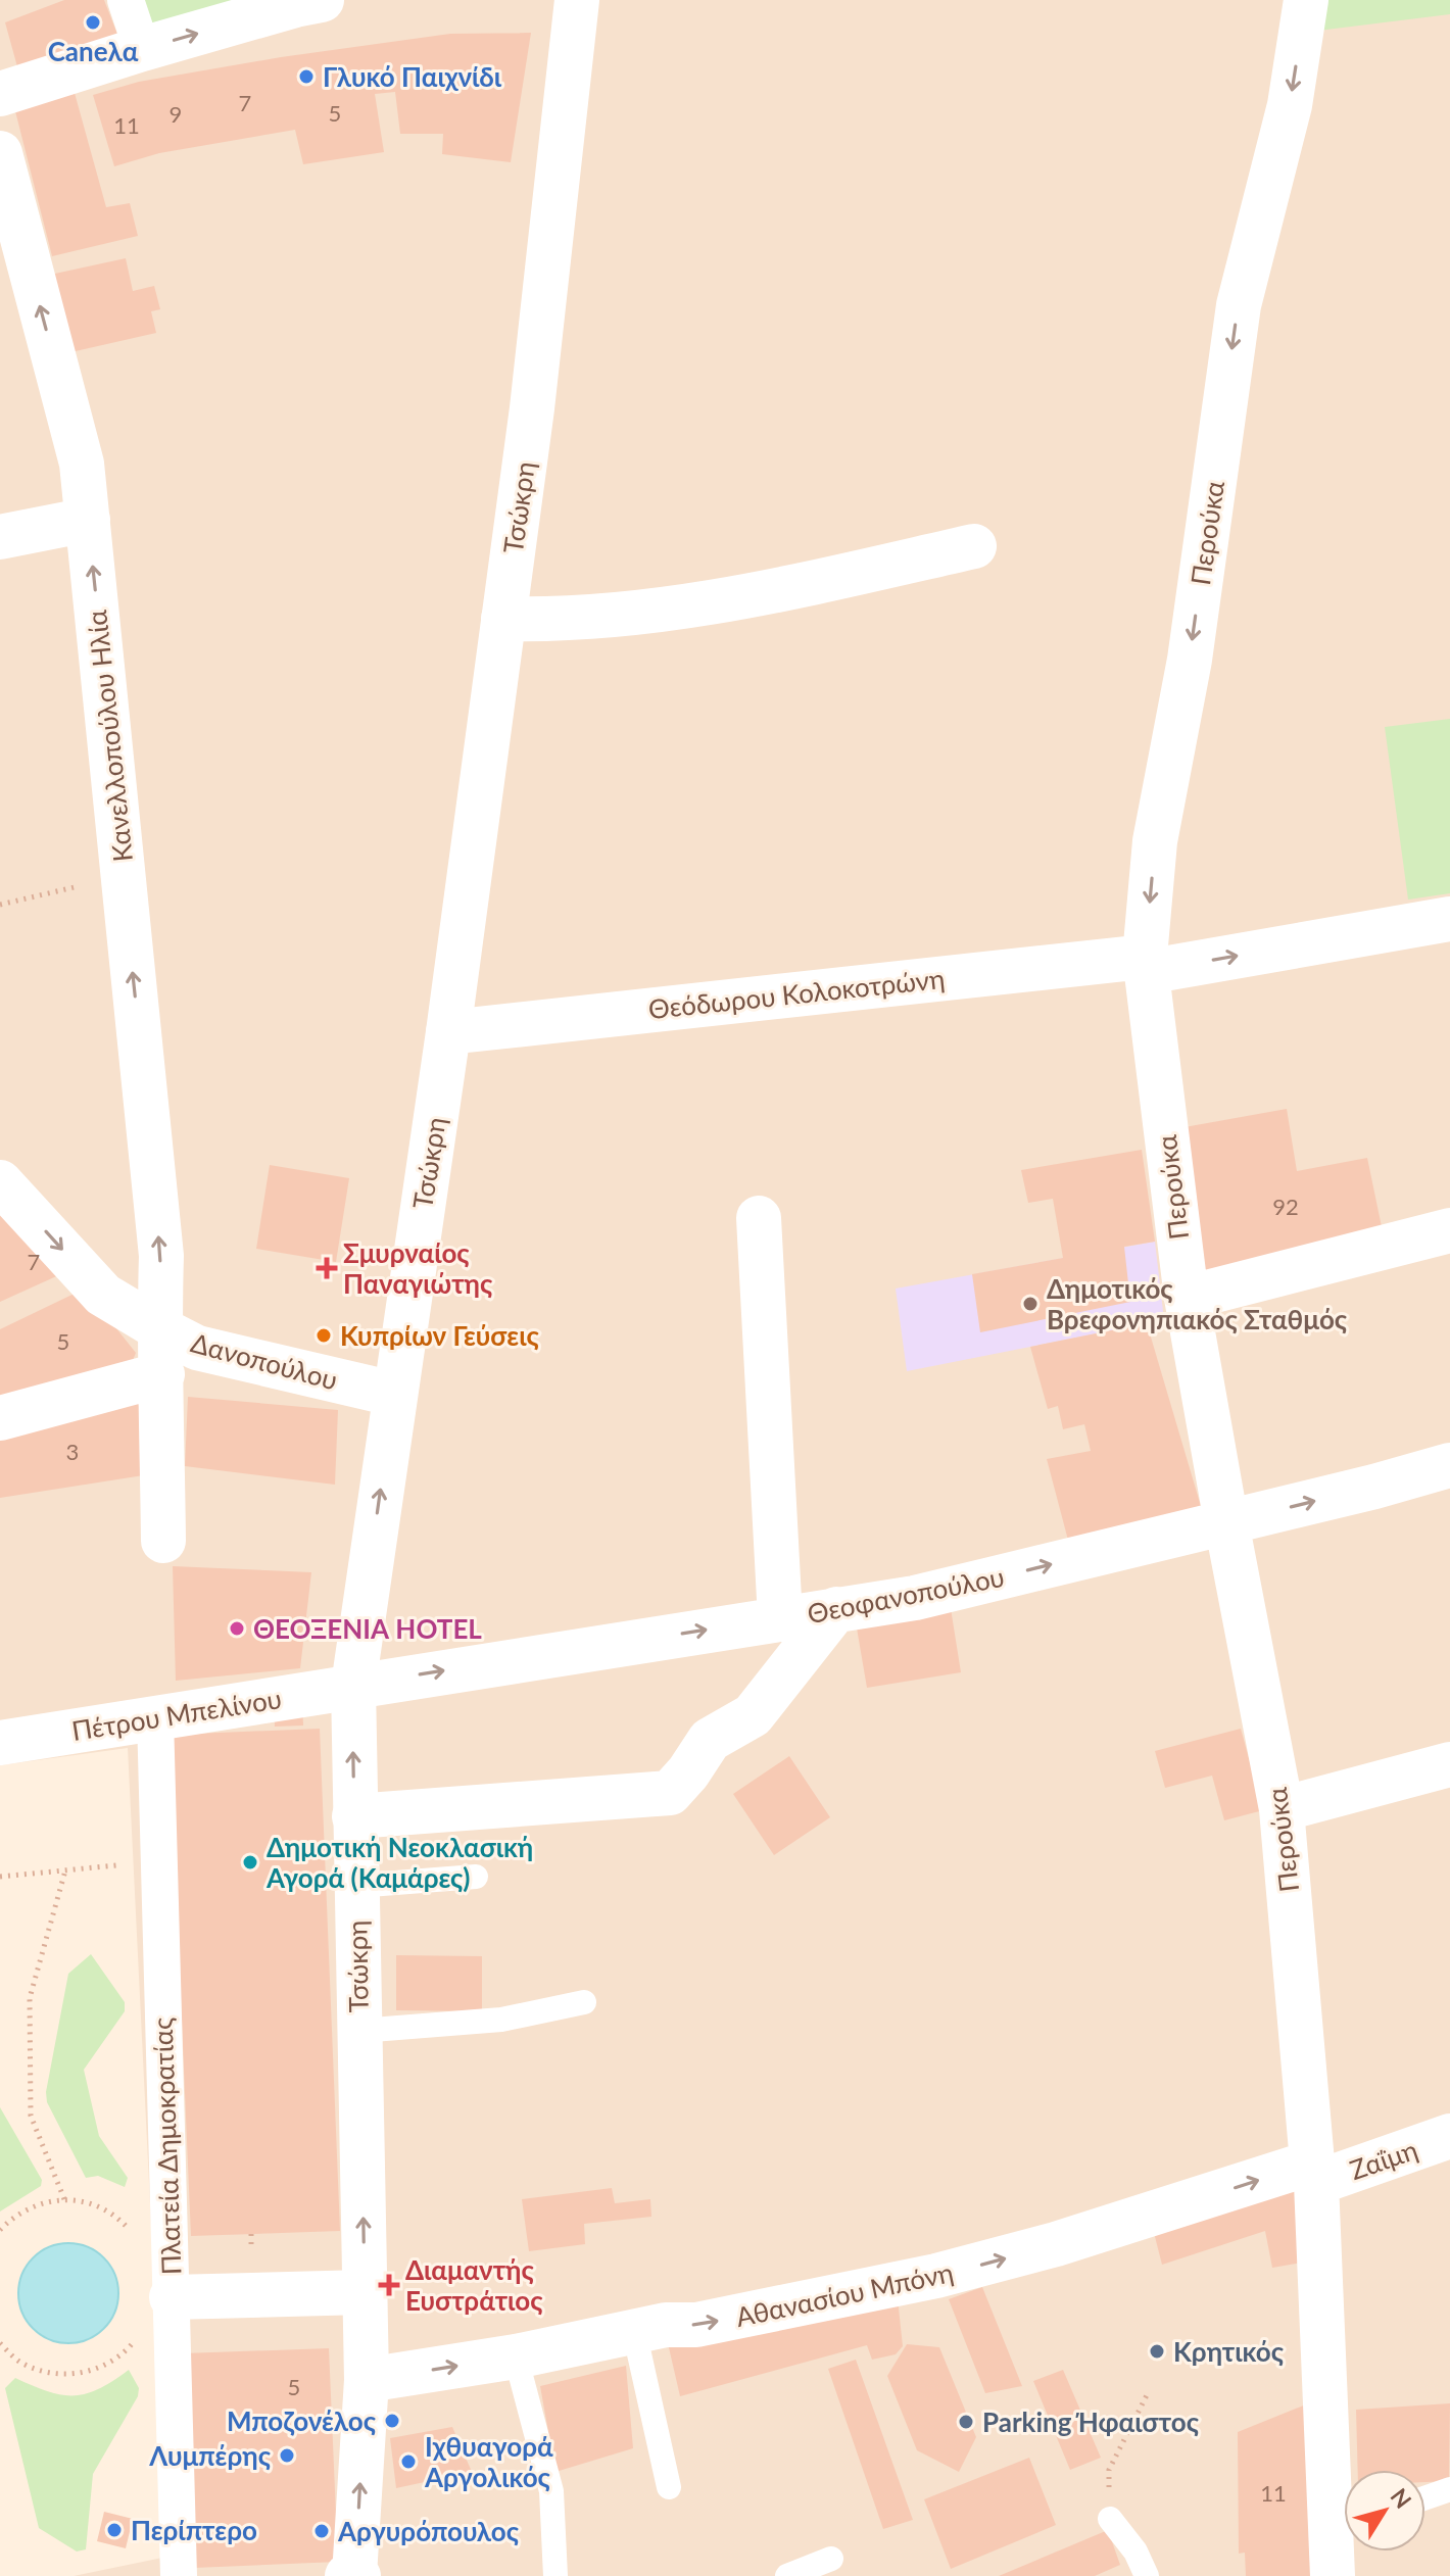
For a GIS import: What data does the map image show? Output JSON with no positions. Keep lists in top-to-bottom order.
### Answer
{
  "streets": {
    "street": [
      "Τσώκρη",
      "Περούκα",
      "Κανελλοπούλου Ηλία",
      "Θεόδωρου Κολοκοτρώνη",
      "Δανοπούλου",
      "Θεοφανοπούλου",
      "Πέτρου Μπελίνου",
      "Πλατεία Δημοκρατίας",
      "Ζαΐμη",
      "Αθανασίου Μπόνη"
    ]
  },
  "crossings": [
    ["Τσώκρη", "Θεόδωρου Κολοκοτρώνη"],
    ["Τσώκρη", "Δανοπούλου"],
    ["Τσώκρη", "Θεοφανοπούλου"],
    ["Τσώκρη", "Πέτρου Μπελίνου"],
    ["Τσώκρη", "Αθανασίου Μπόνη"],
    ["Περούκα", "Θεόδωρου Κολοκοτρώνη"],
    ["Περούκα", "Θεοφανοπούλου"],
    ["Περούκα", "Ζαΐμη"],
    ["Περούκα", "Αθανασίου Μπόνη"],
    ["Κανελλοπούλου Ηλία", "Δανοπούλου"],
    ["Θεοφανοπούλου", "Πέτρου Μπελίνου"],
    ["Πέτρου Μπελίνου", "Πλατεία Δημοκρατίας"],
    ["Ζαΐμη", "Αθανασίου Μπόνη"]
  ],
  "one_way": [
    "Περούκα",
    "Κανελλοπούλου Ηλία",
    "Δανοπούλου",
    "Αθανασίου Μπόνη"
  ],
  "places": {
    "other": [
      "Caneλα",
      "Γλυκό Παιχνίδι",
      "Δημοτικός Βρεφονηπιακός Σταθμός",
      "Κυπρίων Γεύσεις",
      "ΘΕΟΞΕΝΙΑ HOTEL",
      "Δημοτική Νεοκλασική Αγορά (Καμάρες)",
      "Κρητικός",
      "Μποζονέλος",
      "Parking Ήφαιστος",
      "Λυμπέρης",
      "Ιχθυαγορά Αργολικός",
      "Περίπτερο",
      "Αργυρόπουλος"
    ],
    "health": ["Σμυρναίος Παναγιώτης", "Διαμαντής Ευστράτιος"]
  },
  "house_numbers": [
    "7",
    "5",
    "9",
    "11",
    "92",
    "7",
    "5",
    "3",
    "5",
    "11"
  ],
  "north": "top right"
}
